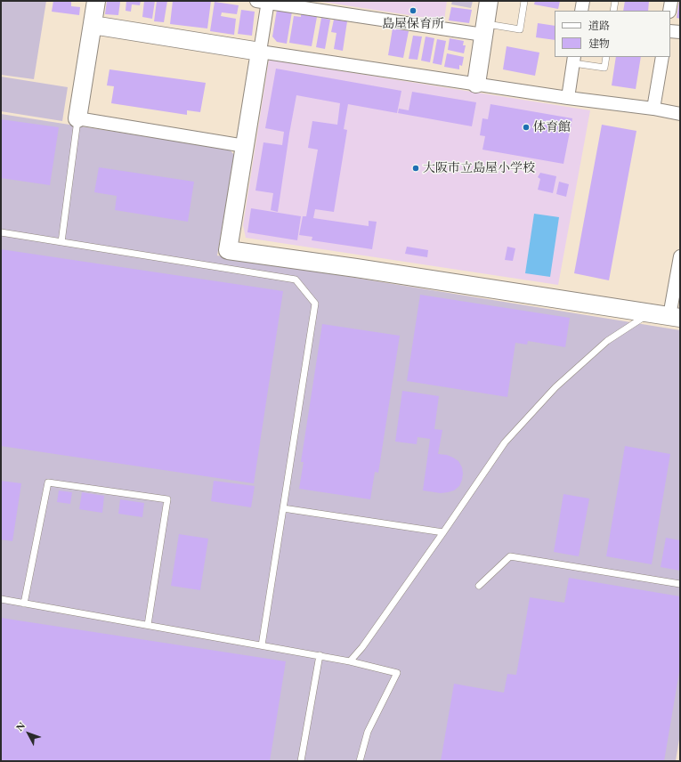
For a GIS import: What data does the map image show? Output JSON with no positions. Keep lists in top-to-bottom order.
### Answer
{
  "places": ["島屋保育所", "体育館", "大阪市立島屋小学校"],
  "legend": ["道路", "建物"],
  "north": "top left"
}
